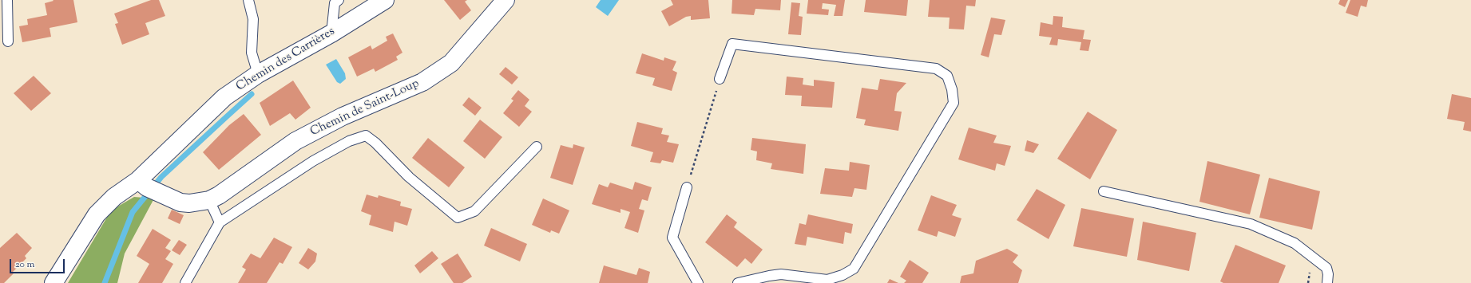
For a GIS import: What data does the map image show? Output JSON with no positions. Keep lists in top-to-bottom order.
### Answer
{
  "streets": {
    "street": ["Chemin des Carrières", "Chemin de Saint-Loup"]
  },
  "crossings": [
    ["Chemin des Carrières", "Chemin de Saint-Loup"]
  ],
  "scale_bar": "20 m"
}
